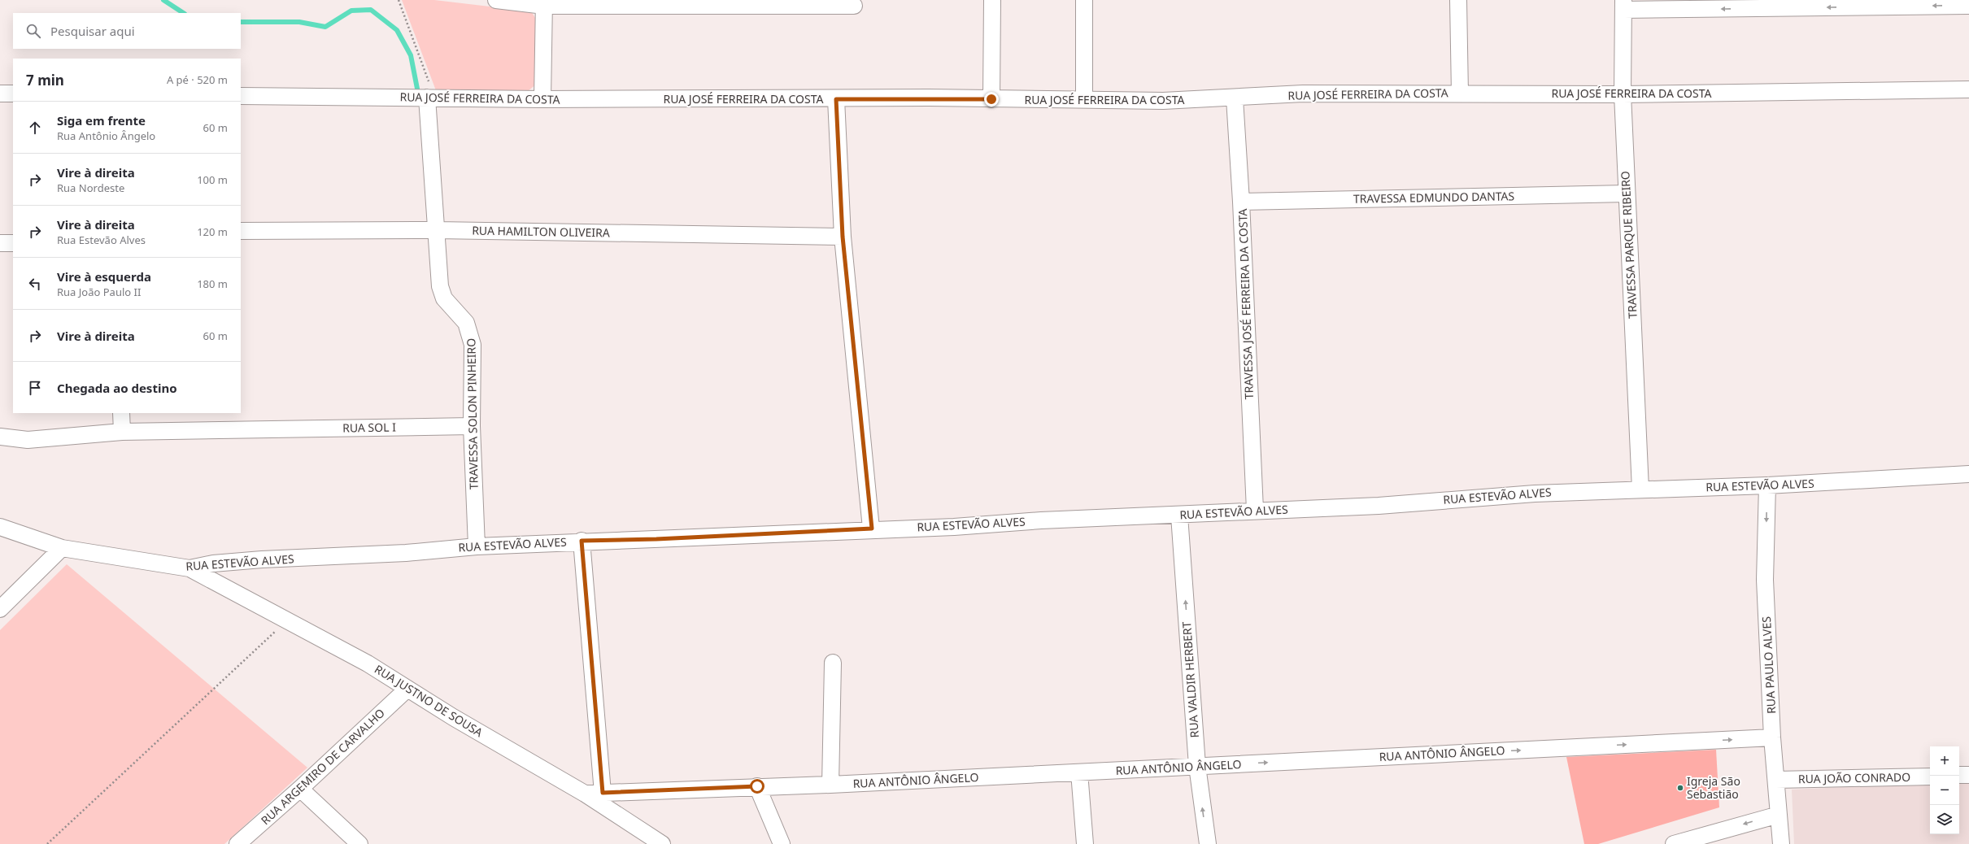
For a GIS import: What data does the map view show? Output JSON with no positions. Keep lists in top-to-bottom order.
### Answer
{
  "streets": {
    "street": [
      "RUA JOSÉ FERREIRA DA COSTA",
      "TRAVESSA EDMUNDO DANTAS",
      "RUA HAMILTON OLIVEIRA",
      "TRAVESSA PARQUE RIBEIRO",
      "TRAVESSA JOSÉ FERREIRA DA COSTA",
      "TRAVESSA SOLON PINHEIRO",
      "RUA SOL I",
      "RUA ESTEVÃO ALVES",
      "RUA PAULO ALVES",
      "RUA VALDIR HERBERT",
      "RUA JUSTNO DE SOUSA",
      "RUA ANTÔNIO ÂNGELO",
      "RUA ARGEMIRO DE CARVALHO",
      "RUA JOÃO CONRADO"
    ]
  },
  "crossings": [
    ["RUA JOSÉ FERREIRA DA COSTA", "TRAVESSA PARQUE RIBEIRO"],
    ["RUA JOSÉ FERREIRA DA COSTA", "TRAVESSA JOSÉ FERREIRA DA COSTA"],
    ["RUA JOSÉ FERREIRA DA COSTA", "TRAVESSA SOLON PINHEIRO"],
    ["TRAVESSA EDMUNDO DANTAS", "TRAVESSA PARQUE RIBEIRO"],
    ["TRAVESSA EDMUNDO DANTAS", "TRAVESSA JOSÉ FERREIRA DA COSTA"],
    ["RUA HAMILTON OLIVEIRA", "TRAVESSA SOLON PINHEIRO"],
    ["TRAVESSA PARQUE RIBEIRO", "RUA ESTEVÃO ALVES"],
    ["TRAVESSA JOSÉ FERREIRA DA COSTA", "RUA ESTEVÃO ALVES"],
    ["TRAVESSA SOLON PINHEIRO", "RUA SOL I"],
    ["TRAVESSA SOLON PINHEIRO", "RUA ESTEVÃO ALVES"],
    ["RUA ESTEVÃO ALVES", "RUA PAULO ALVES"],
    ["RUA ESTEVÃO ALVES", "RUA VALDIR HERBERT"],
    ["RUA ESTEVÃO ALVES", "RUA JUSTNO DE SOUSA"],
    ["RUA PAULO ALVES", "RUA ANTÔNIO ÂNGELO"],
    ["RUA PAULO ALVES", "RUA JOÃO CONRADO"],
    ["RUA VALDIR HERBERT", "RUA ANTÔNIO ÂNGELO"],
    ["RUA JUSTNO DE SOUSA", "RUA ANTÔNIO ÂNGELO"],
    ["RUA JUSTNO DE SOUSA", "RUA ARGEMIRO DE CARVALHO"]
  ],
  "one_way": ["RUA PAULO ALVES", "RUA VALDIR HERBERT", "RUA ANTÔNIO ÂNGELO"],
  "places": ["Igreja São Sebastião"],
  "page": {
    "search": "Pesquisar aqui",
    "heading": ["7 min", "A pé · 520 m"],
    "list": [
      ["Siga em frente", "Rua Antônio Ângelo", "60 m"],
      ["Vire à direita", "Rua Nordeste", "100 m"],
      ["Vire à direita", "Rua Estevão Alves", "120 m"],
      ["Vire à esquerda", "Rua João Paulo II", "180 m"],
      ["Vire à direita", "60 m"],
      "Chegada ao destino"
    ],
    "map_buttons": ["+", "−"]
  }
}
